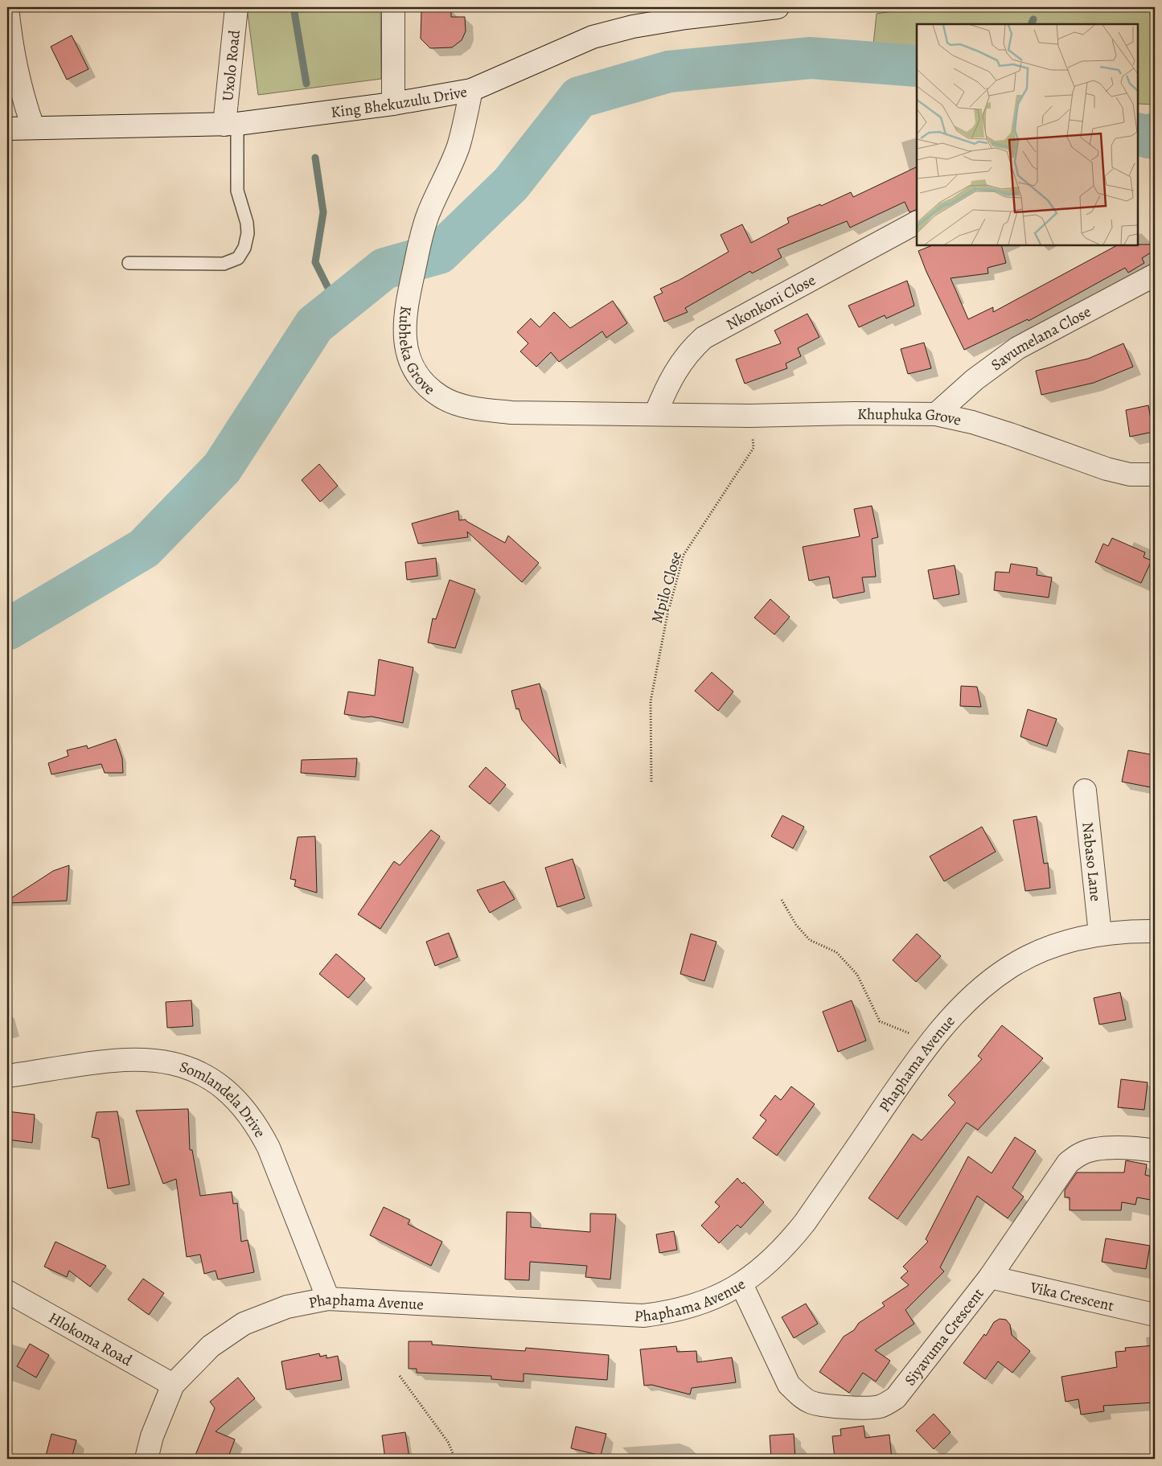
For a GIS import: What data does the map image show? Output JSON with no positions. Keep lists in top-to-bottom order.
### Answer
{
  "streets": {
    "street": [
      "Uxolo Road",
      "King Bhekuzulu Drive",
      "Nkonkoni Close",
      "Savumelana Close",
      "Kubheka Grove",
      "Khuphuka Grove",
      "Nabaso Lane",
      "Phaphama Avenue",
      "Somlandela Drive",
      "Vika Crescent",
      "Siyavuma Crescent",
      "Hlokoma Road"
    ],
    "path": ["Mpilo Close"]
  },
  "crossings": [
    ["Uxolo Road", "King Bhekuzulu Drive"],
    ["King Bhekuzulu Drive", "Kubheka Grove"],
    ["Nkonkoni Close", "Kubheka Grove"],
    ["Nkonkoni Close", "Khuphuka Grove"],
    ["Savumelana Close", "Khuphuka Grove"],
    ["Kubheka Grove", "Khuphuka Grove"],
    ["Khuphuka Grove", "Mpilo Close"],
    ["Nabaso Lane", "Phaphama Avenue"],
    ["Phaphama Avenue", "Somlandela Drive"],
    ["Phaphama Avenue", "Siyavuma Crescent"],
    ["Phaphama Avenue", "Hlokoma Road"],
    ["Vika Crescent", "Siyavuma Crescent"]
  ]
}
